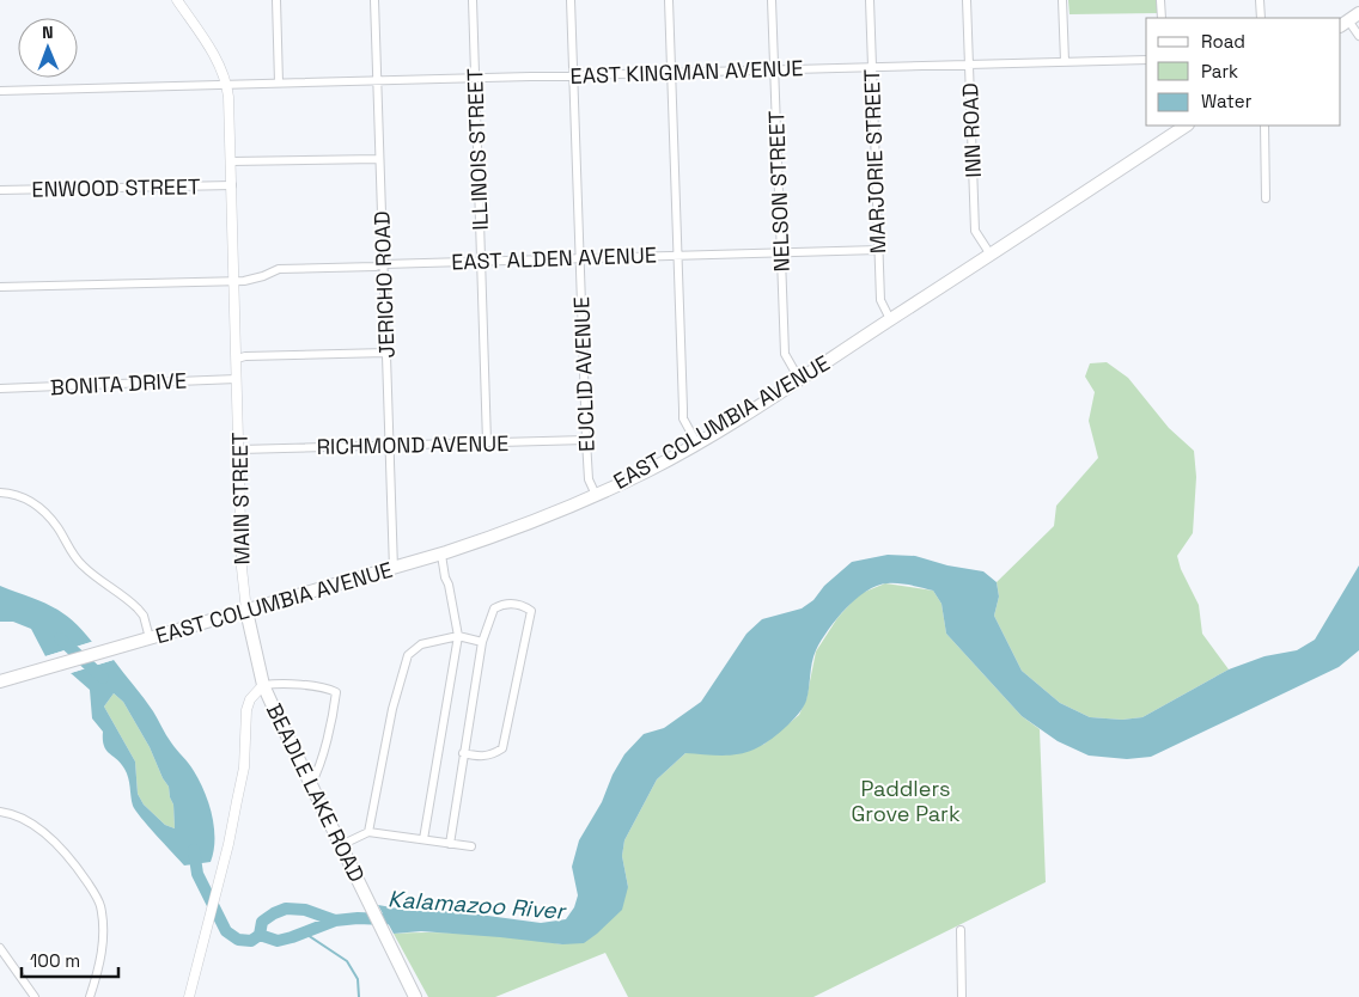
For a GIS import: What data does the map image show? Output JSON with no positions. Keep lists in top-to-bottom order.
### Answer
{
  "streets": {
    "main road": ["EAST COLUMBIA AVENUE", "MAIN STREET", "BEADLE LAKE ROAD"],
    "street": [
      "EAST KINGMAN AVENUE",
      "INN ROAD",
      "ILLINOIS STREET",
      "MARJORIE STREET",
      "ENWOOD STREET",
      "NELSON STREET",
      "EAST ALDEN AVENUE",
      "JERICHO ROAD",
      "EUCLID AVENUE",
      "BONITA DRIVE",
      "RICHMOND AVENUE"
    ]
  },
  "crossings": [
    ["EAST KINGMAN AVENUE", "INN ROAD"],
    ["EAST KINGMAN AVENUE", "ILLINOIS STREET"],
    ["EAST KINGMAN AVENUE", "MARJORIE STREET"],
    ["EAST KINGMAN AVENUE", "NELSON STREET"],
    ["EAST KINGMAN AVENUE", "JERICHO ROAD"],
    ["EAST KINGMAN AVENUE", "EUCLID AVENUE"],
    ["EAST KINGMAN AVENUE", "MAIN STREET"],
    ["INN ROAD", "EAST COLUMBIA AVENUE"],
    ["ILLINOIS STREET", "EAST ALDEN AVENUE"],
    ["ILLINOIS STREET", "RICHMOND AVENUE"],
    ["MARJORIE STREET", "EAST ALDEN AVENUE"],
    ["MARJORIE STREET", "EAST COLUMBIA AVENUE"],
    ["ENWOOD STREET", "MAIN STREET"],
    ["NELSON STREET", "EAST ALDEN AVENUE"],
    ["NELSON STREET", "EAST COLUMBIA AVENUE"],
    ["EAST ALDEN AVENUE", "JERICHO ROAD"],
    ["EAST ALDEN AVENUE", "EUCLID AVENUE"],
    ["EAST ALDEN AVENUE", "MAIN STREET"],
    ["JERICHO ROAD", "EAST COLUMBIA AVENUE"],
    ["JERICHO ROAD", "RICHMOND AVENUE"],
    ["EUCLID AVENUE", "EAST COLUMBIA AVENUE"],
    ["EUCLID AVENUE", "RICHMOND AVENUE"],
    ["BONITA DRIVE", "MAIN STREET"],
    ["EAST COLUMBIA AVENUE", "MAIN STREET"],
    ["RICHMOND AVENUE", "MAIN STREET"],
    ["MAIN STREET", "BEADLE LAKE ROAD"]
  ],
  "water": ["Kalamazoo River"],
  "parks": ["Paddlers Grove Park"],
  "legend": ["Road", "Park", "Water"],
  "scale_bar": "100 m",
  "north": "top"
}
